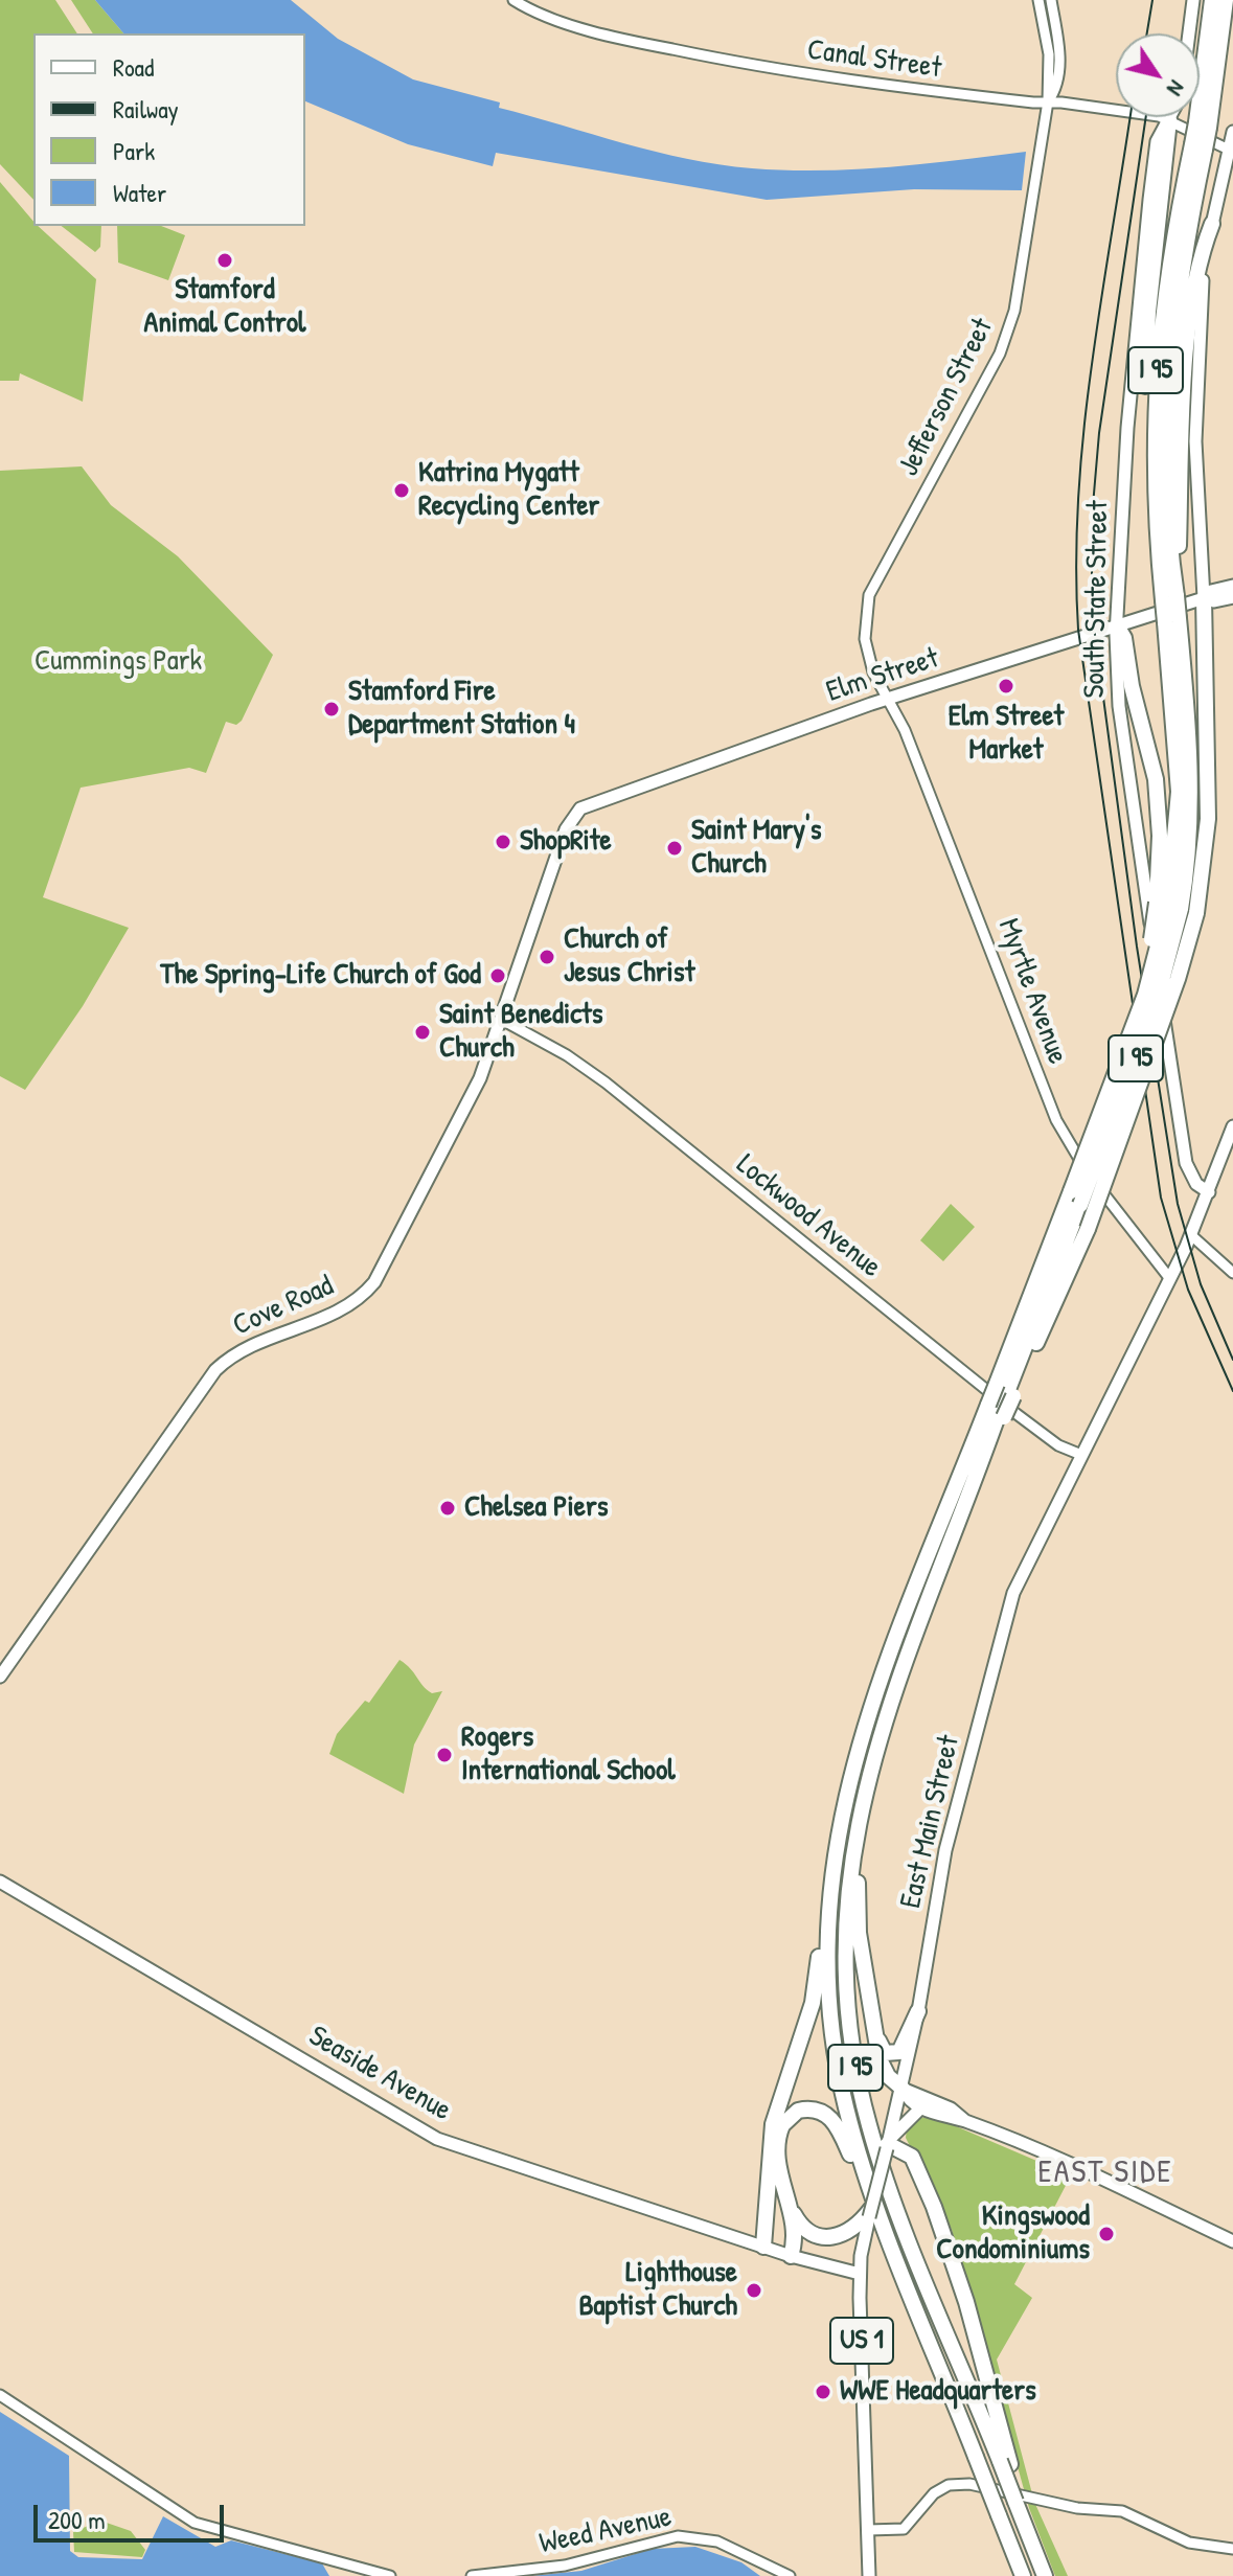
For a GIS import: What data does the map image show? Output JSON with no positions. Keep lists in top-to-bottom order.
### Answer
{
  "streets": {
    "highway": ["I 95"],
    "main road": [
      "South State Street",
      "Elm Street",
      "Cove Road",
      "East Main Street",
      "Seaside Avenue",
      "US 1"
    ],
    "street": [
      "Canal Street",
      "Jefferson Street",
      "Myrtle Avenue",
      "Lockwood Avenue",
      "Weed Avenue"
    ]
  },
  "crossings": [
    ["Canal Street", "Jefferson Street"],
    ["Canal Street", "South State Street"],
    ["Jefferson Street", "Elm Street"],
    ["Jefferson Street", "Myrtle Avenue"],
    ["South State Street", "Elm Street"],
    ["South State Street", "East Main Street"],
    ["Elm Street", "Myrtle Avenue"],
    ["Elm Street", "Cove Road"],
    ["Myrtle Avenue", "East Main Street"],
    ["Lockwood Avenue", "Cove Road"],
    ["Lockwood Avenue", "East Main Street"],
    ["East Main Street", "Seaside Avenue"]
  ],
  "districts": ["EAST SIDE"],
  "parks": ["Cummings Park"],
  "places": [
    "Stamford Animal Control",
    "Katrina Mygatt Recycling Center",
    "Elm Street Market",
    "Stamford Fire Department Station 4",
    "ShopRite",
    "Saint Mary's Church",
    "Church of Jesus Christ",
    "The Spring-Life Church of God",
    "Saint Benedicts Church",
    "Chelsea Piers",
    "Rogers International School",
    "Kingswood Condominiums",
    "Lighthouse Baptist Church",
    "WWE Headquarters"
  ],
  "legend": [
    "Road",
    "Railway",
    "Park",
    "Water"
  ],
  "scale_bar": "200 m",
  "north": "bottom right"
}
